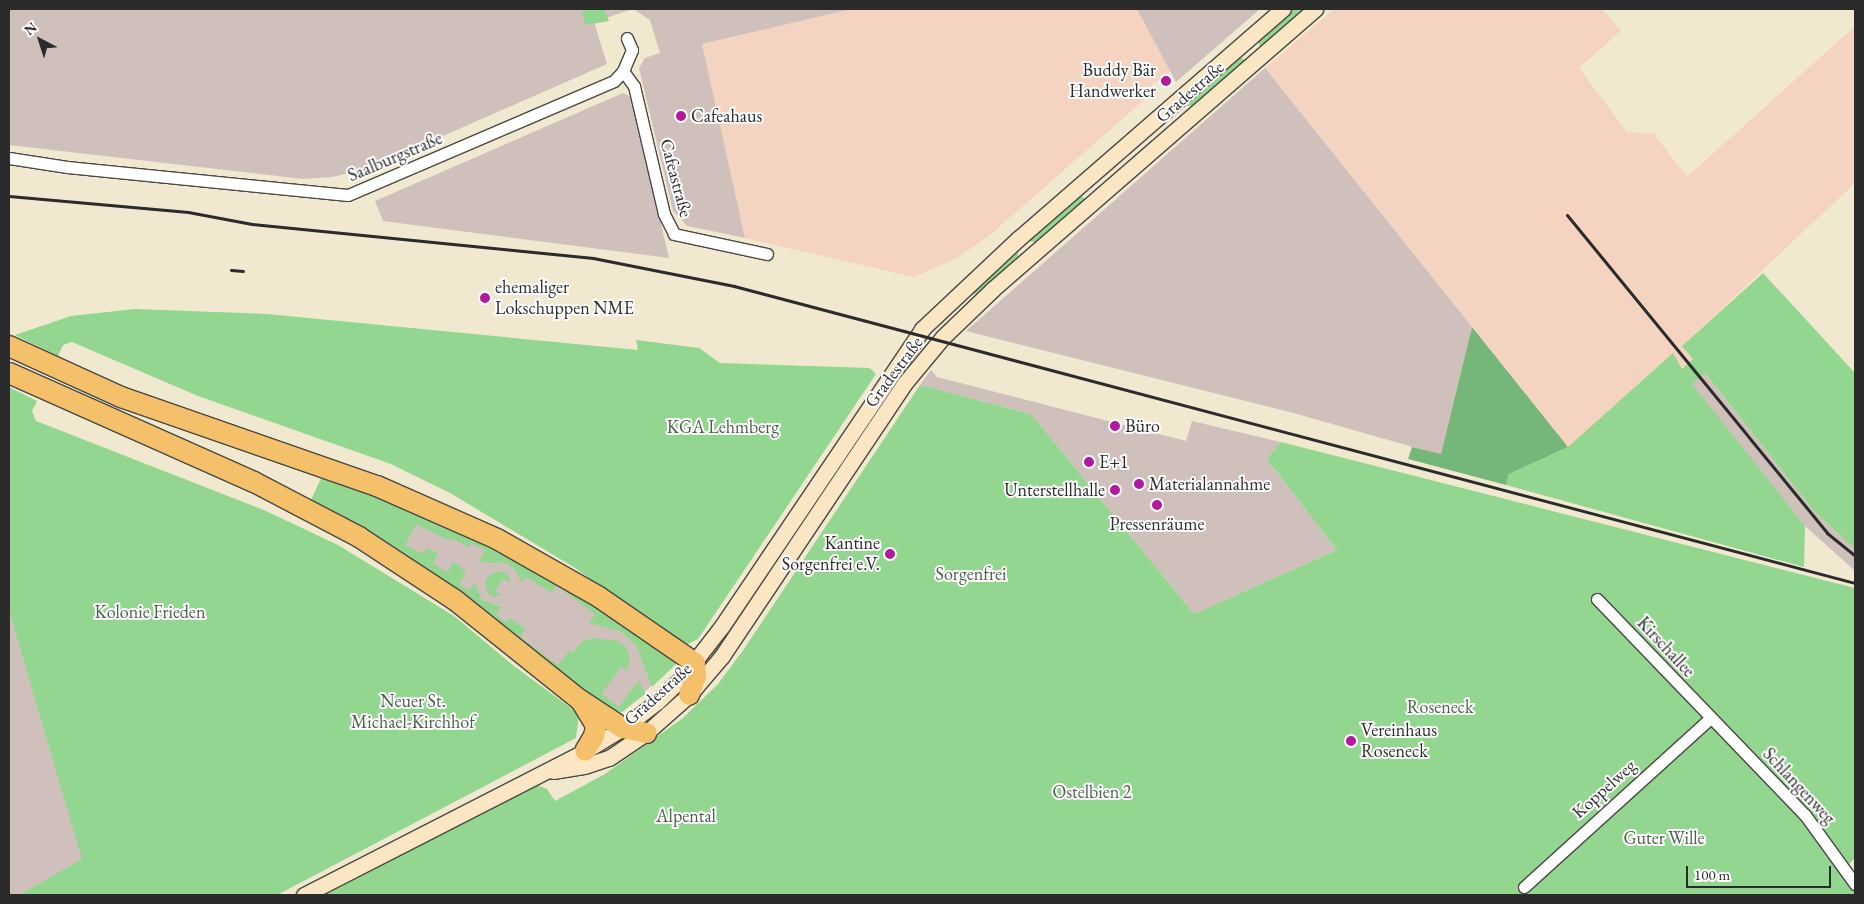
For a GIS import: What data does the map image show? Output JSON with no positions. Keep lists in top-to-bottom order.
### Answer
{
  "streets": {
    "main road": ["Gradestraße"],
    "street": [
      "Saalburgstraße",
      "Cafeastraße",
      "Kirschallee",
      "Schlangenweg",
      "Koppelweg"
    ]
  },
  "crossings": [
    ["Saalburgstraße", "Cafeastraße"],
    ["Kirschallee", "Schlangenweg"],
    ["Kirschallee", "Koppelweg"],
    ["Schlangenweg", "Koppelweg"]
  ],
  "parks": [
    "KGA Lehmberg",
    "Sorgenfrei",
    "Kolonie Frieden",
    "Neuer St. Michael-Kirchhof",
    "Roseneck",
    "Ostelbien 2",
    "Alpental",
    "Guter Wille"
  ],
  "places": [
    "Buddy Bär Handwerker",
    "Cafeahaus",
    "ehemaliger Lokschuppen NME",
    "Büro",
    "E+1",
    "Materialannahme",
    "Unterstellhalle",
    "Pressenräume",
    "Kantine Sorgenfrei e.V.",
    "Vereinhaus Roseneck"
  ],
  "scale_bar": "100 m",
  "north": "top left"
}
